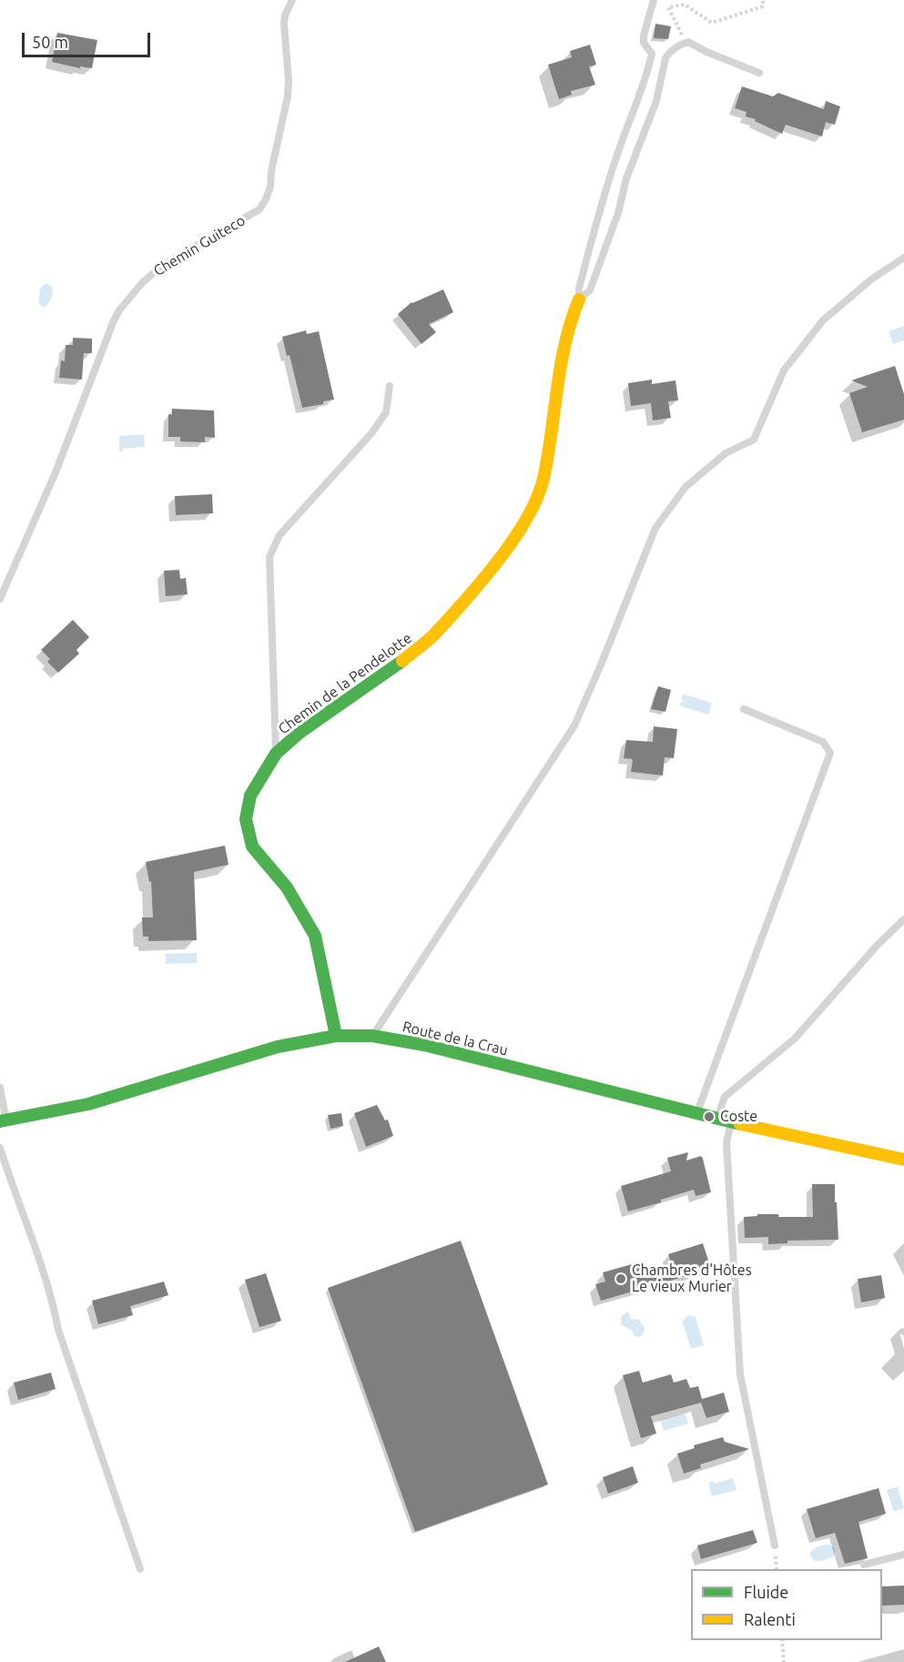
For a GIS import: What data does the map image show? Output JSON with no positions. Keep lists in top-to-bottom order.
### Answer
{
  "streets": {
    "main road": ["Chemin de la Pendelotte", "Route de la Crau"],
    "lane": ["Chemin Guiteco"]
  },
  "crossings": [
    ["Chemin de la Pendelotte", "Route de la Crau"]
  ],
  "places": ["Coste", "Chambres d'Hôtes Le vieux Murier"],
  "legend": ["Fluide", "Ralenti"],
  "scale_bar": "50 m"
}
